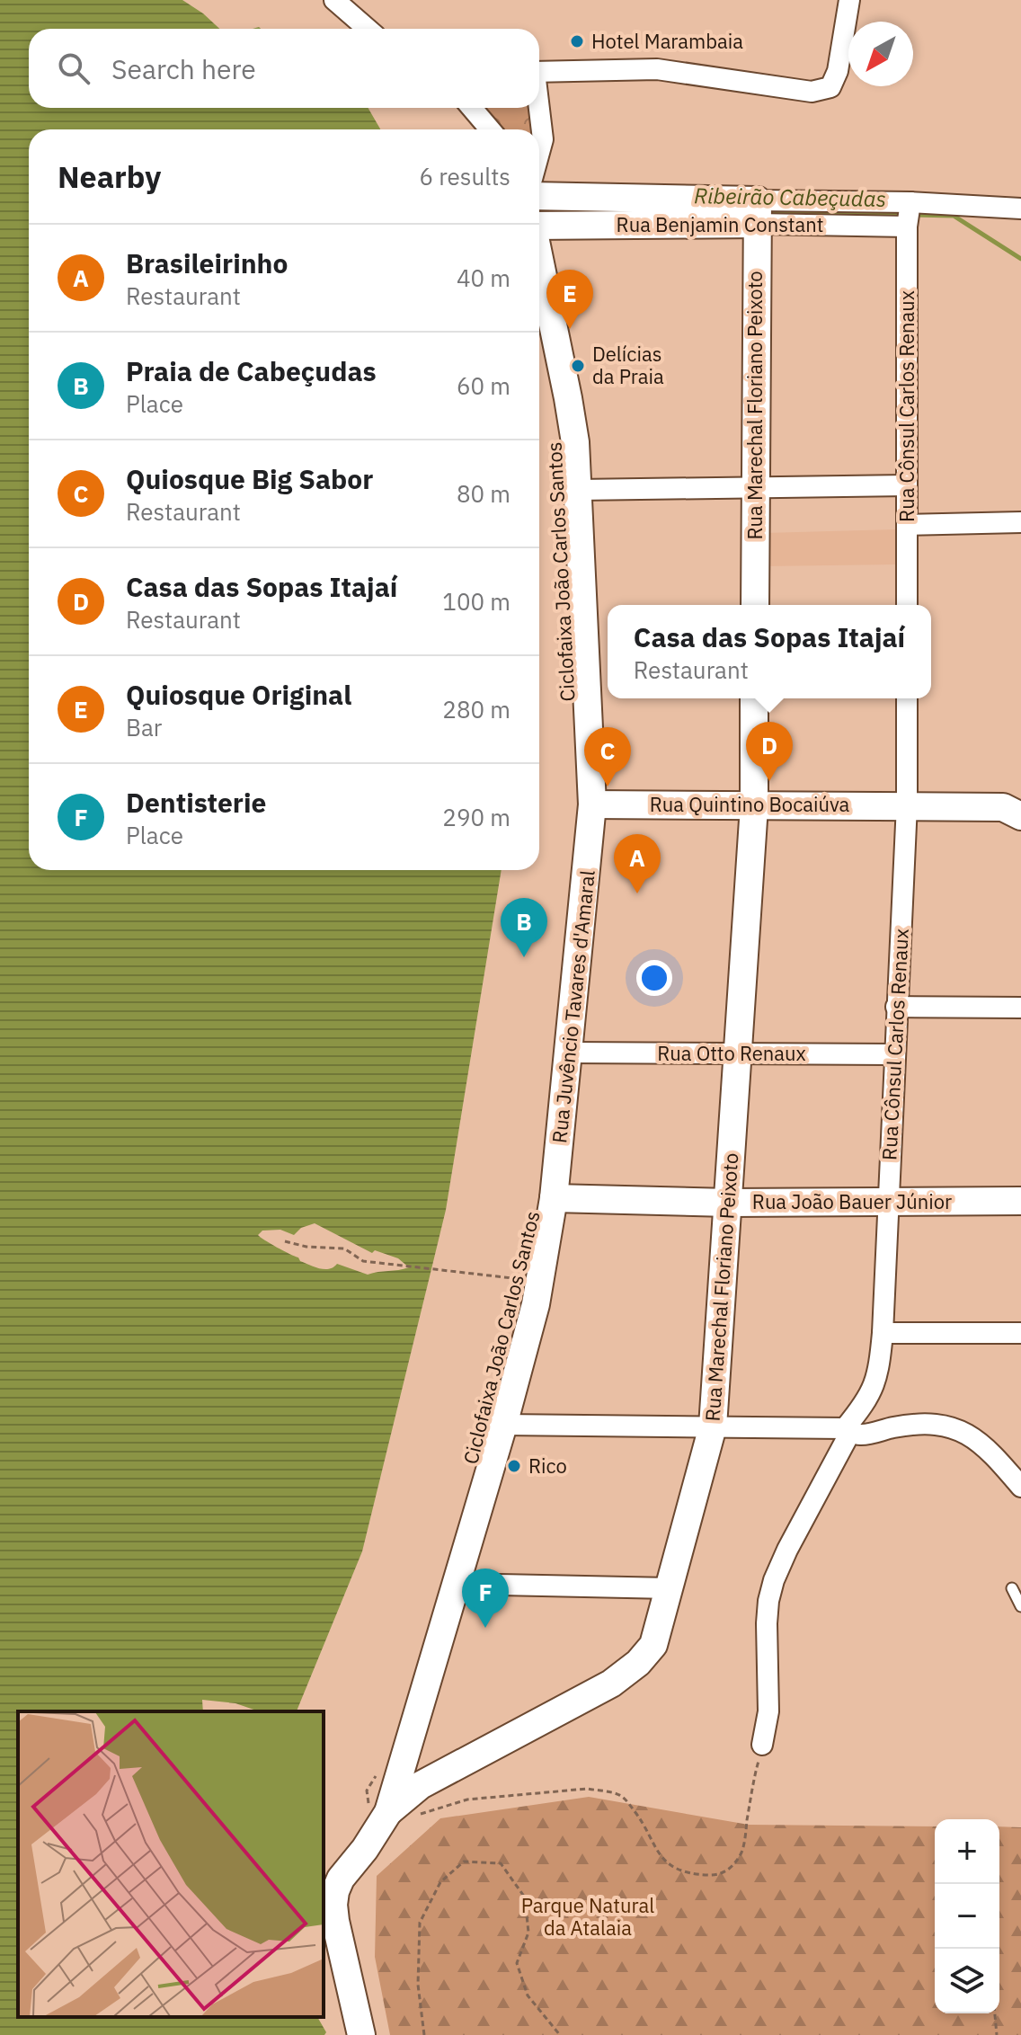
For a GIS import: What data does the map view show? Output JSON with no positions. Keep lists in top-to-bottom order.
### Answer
{
  "streets": {
    "street": [
      "Rua Benjamin Constant",
      "Rua Marechal Floriano Peixoto",
      "Rua Cônsul Carlos Renaux",
      "Rua Quintino Bocaiúva",
      "Rua Juvêncio Tavares d'Amaral",
      "Rua Otto Renaux",
      "Rua João Bauer Júnior"
    ]
  },
  "crossings": [
    ["Rua Benjamin Constant", "Rua Marechal Floriano Peixoto"],
    ["Rua Benjamin Constant", "Rua Cônsul Carlos Renaux"],
    ["Rua Marechal Floriano Peixoto", "Rua Quintino Bocaiúva"],
    ["Rua Marechal Floriano Peixoto", "Rua Juvêncio Tavares d'Amaral"],
    ["Rua Marechal Floriano Peixoto", "Rua Otto Renaux"],
    ["Rua Marechal Floriano Peixoto", "Rua João Bauer Júnior"],
    ["Rua Cônsul Carlos Renaux", "Rua Quintino Bocaiúva"],
    ["Rua Cônsul Carlos Renaux", "Rua Otto Renaux"],
    ["Rua Cônsul Carlos Renaux", "Rua João Bauer Júnior"],
    ["Rua Quintino Bocaiúva", "Rua Juvêncio Tavares d'Amaral"],
    ["Rua Juvêncio Tavares d'Amaral", "Rua Otto Renaux"],
    ["Rua Juvêncio Tavares d'Amaral", "Rua João Bauer Júnior"]
  ],
  "water": ["Ribeirão Cabeçudas"],
  "parks": ["Parque Natural da Atalaia"],
  "places": ["Hotel Marambaia", "Delícias da Praia", "Rico"],
  "north": "bottom left",
  "page": {
    "search": "Search here",
    "heading": ["Nearby", "6 results"],
    "list": [
      {
        "mark": "A",
        "name": "Brasileirinho",
        "note": "Restaurant",
        "value": "40 m"
      },
      {
        "mark": "B",
        "name": "Praia de Cabeçudas",
        "note": "Place",
        "value": "60 m"
      },
      {
        "mark": "C",
        "name": "Quiosque Big Sabor",
        "note": "Restaurant",
        "value": "80 m"
      },
      {
        "mark": "D",
        "name": "Casa das Sopas Itajaí",
        "note": "Restaurant",
        "value": "100 m"
      },
      {
        "mark": "E",
        "name": "Quiosque Original",
        "note": "Bar",
        "value": "280 m"
      },
      {
        "mark": "F",
        "name": "Dentisterie",
        "note": "Place",
        "value": "290 m"
      }
    ],
    "pins": [
      "E",
      "D",
      "C",
      "A",
      "B",
      "F"
    ],
    "popup": ["Casa das Sopas Itajaí", "Restaurant"],
    "map_buttons": ["+", "−"]
  }
}
